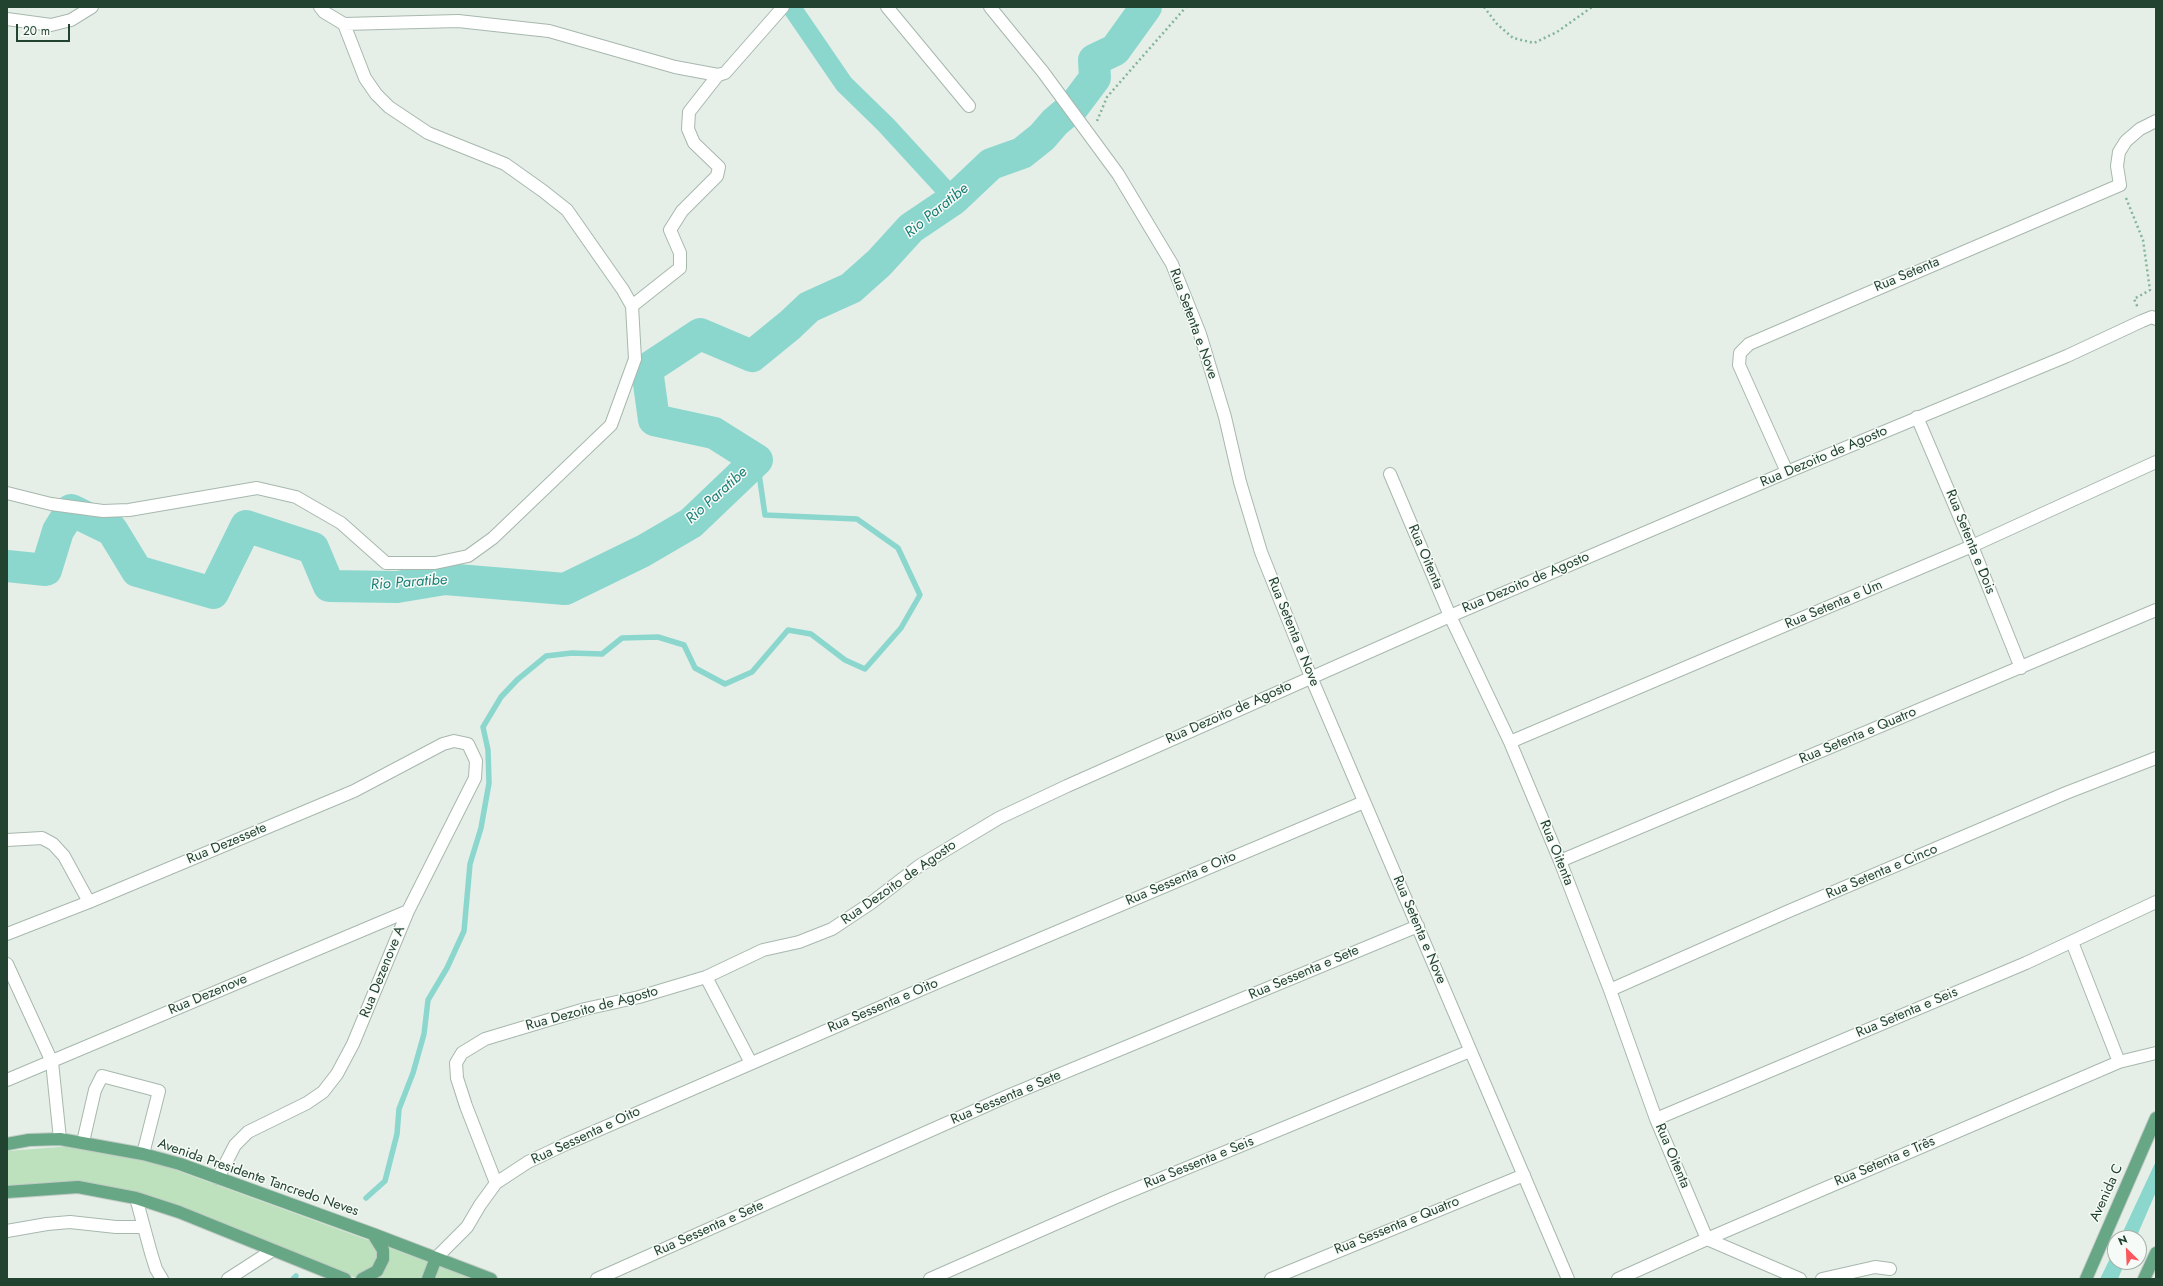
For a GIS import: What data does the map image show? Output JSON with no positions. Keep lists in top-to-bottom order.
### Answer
{
  "streets": {
    "main road": ["Avenida Presidente Tancredo Neves", "Avenida C"],
    "street": [
      "Rua Setenta",
      "Rua Setenta e Nove",
      "Rua Dezoito de Agosto",
      "Rua Setenta e Dois",
      "Rua Oitenta",
      "Rua Setenta e Um",
      "Rua Setenta e Quatro",
      "Rua Dezessete",
      "Rua Setenta e Cinco",
      "Rua Sessenta e Oito",
      "Rua Dezenove A",
      "Rua Sessenta e Sete",
      "Rua Dezenove",
      "Rua Setenta e Seis",
      "Rua Setenta e Três",
      "Rua Sessenta e Seis",
      "Rua Sessenta e Quatro"
    ]
  },
  "crossings": [
    ["Rua Setenta", "Rua Dezoito de Agosto"],
    ["Rua Setenta e Nove", "Rua Dezoito de Agosto"],
    ["Rua Setenta e Nove", "Rua Sessenta e Oito"],
    ["Rua Setenta e Nove", "Rua Sessenta e Sete"],
    ["Rua Setenta e Nove", "Rua Sessenta e Seis"],
    ["Rua Setenta e Nove", "Rua Sessenta e Quatro"],
    ["Rua Dezoito de Agosto", "Rua Setenta e Dois"],
    ["Rua Dezoito de Agosto", "Rua Oitenta"],
    ["Rua Dezoito de Agosto", "Rua Sessenta e Oito"],
    ["Rua Setenta e Dois", "Rua Setenta e Um"],
    ["Rua Setenta e Dois", "Rua Setenta e Quatro"],
    ["Rua Oitenta", "Rua Setenta e Um"],
    ["Rua Oitenta", "Rua Setenta e Quatro"],
    ["Rua Oitenta", "Rua Setenta e Cinco"],
    ["Rua Oitenta", "Rua Setenta e Seis"],
    ["Rua Oitenta", "Rua Setenta e Três"],
    ["Rua Dezessete", "Rua Dezenove A"],
    ["Rua Sessenta e Oito", "Avenida Presidente Tancredo Neves"],
    ["Rua Dezenove A", "Rua Dezenove"],
    ["Rua Dezenove A", "Avenida Presidente Tancredo Neves"]
  ],
  "water": ["Rio Paratibe"],
  "scale_bar": "20 m",
  "north": "top left"
}
